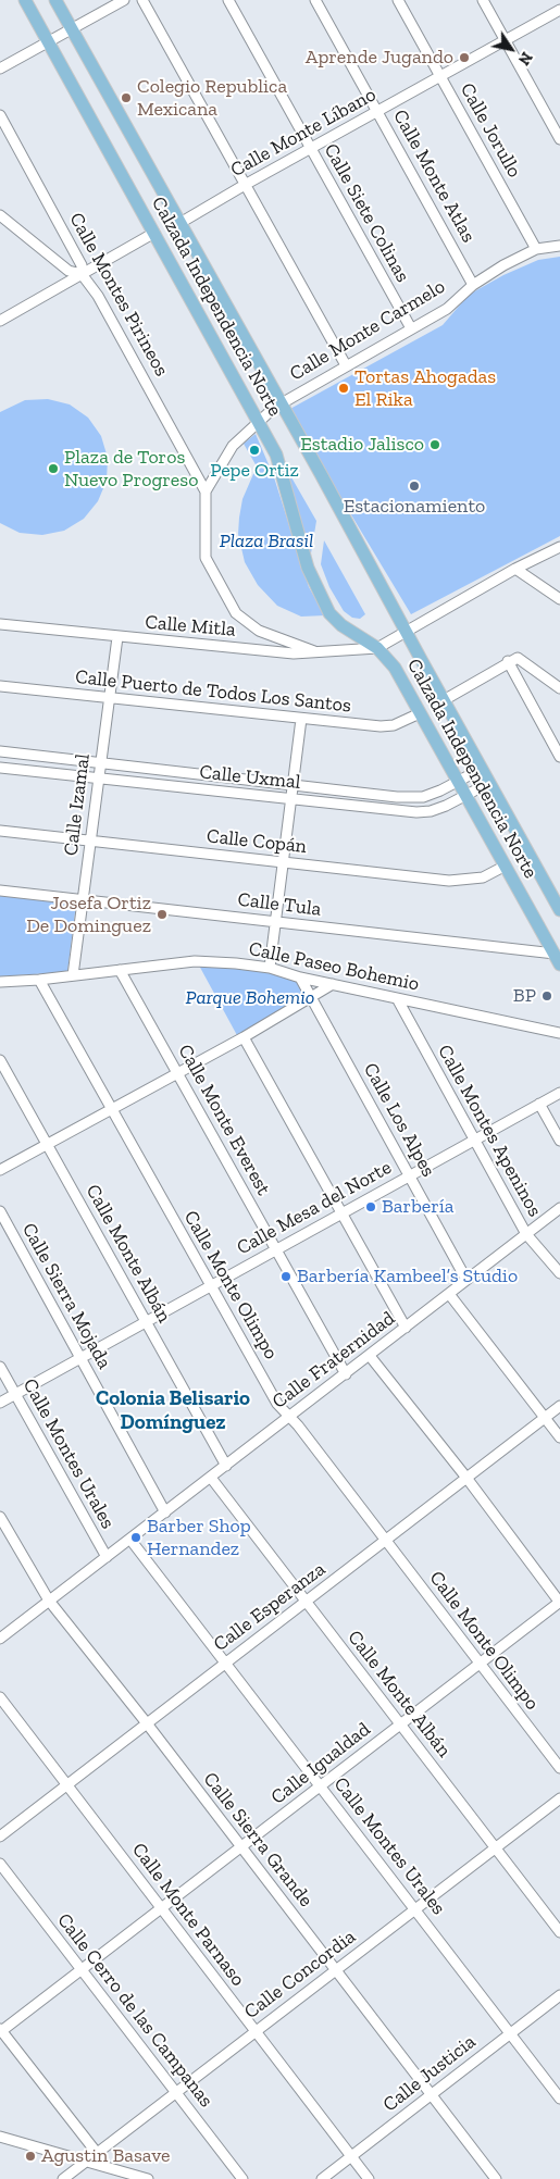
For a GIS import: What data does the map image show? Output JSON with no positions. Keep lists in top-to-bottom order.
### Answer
{
  "streets": {
    "main road": ["Calzada Independencia Norte"],
    "street": [
      "Calle Jorullo",
      "Calle Monte Líbano",
      "Calle Monte Atlas",
      "Calle Siete Colinas",
      "Calle Montes Pirineos",
      "Calle Monte Carmelo",
      "Calle Mitla",
      "Calle Puerto de Todos Los Santos",
      "Calle Uxmal",
      "Calle Izamal",
      "Calle Copán",
      "Calle Tula",
      "Calle Paseo Bohemio",
      "Calle Monte Everest",
      "Calle Los Alpes",
      "Calle Montes Apeninos",
      "Calle Mesa del Norte",
      "Calle Monte Albán",
      "Calle Monte Olimpo",
      "Calle Sierra Mojada",
      "Calle Fraternidad",
      "Calle Montes Urales",
      "Calle Esperanza",
      "Calle Igualdad",
      "Calle Sierra Grande",
      "Calle Monte Parnaso",
      "Calle Concordia",
      "Calle Cerro de las Campanas",
      "Calle Justicia"
    ]
  },
  "crossings": [
    ["Calle Jorullo", "Calle Monte Líbano"],
    ["Calle Jorullo", "Calle Monte Carmelo"],
    ["Calle Monte Líbano", "Calle Monte Atlas"],
    ["Calle Monte Líbano", "Calle Siete Colinas"],
    ["Calle Monte Líbano", "Calzada Independencia Norte"],
    ["Calle Monte Atlas", "Calle Monte Carmelo"],
    ["Calle Siete Colinas", "Calle Monte Carmelo"],
    ["Calzada Independencia Norte", "Calle Monte Carmelo"],
    ["Calzada Independencia Norte", "Calle Mitla"],
    ["Calzada Independencia Norte", "Calle Puerto de Todos Los Santos"],
    ["Calzada Independencia Norte", "Calle Uxmal"],
    ["Calzada Independencia Norte", "Calle Copán"],
    ["Calzada Independencia Norte", "Calle Tula"],
    ["Calle Mitla", "Calle Izamal"],
    ["Calle Puerto de Todos Los Santos", "Calle Izamal"],
    ["Calle Uxmal", "Calle Izamal"],
    ["Calle Izamal", "Calle Copán"],
    ["Calle Izamal", "Calle Tula"],
    ["Calle Izamal", "Calle Paseo Bohemio"],
    ["Calle Paseo Bohemio", "Calle Monte Everest"],
    ["Calle Paseo Bohemio", "Calle Los Alpes"],
    ["Calle Paseo Bohemio", "Calle Montes Apeninos"],
    ["Calle Paseo Bohemio", "Calle Monte Olimpo"],
    ["Calle Monte Everest", "Calle Mesa del Norte"],
    ["Calle Monte Everest", "Calle Fraternidad"],
    ["Calle Los Alpes", "Calle Mesa del Norte"],
    ["Calle Los Alpes", "Calle Fraternidad"],
    ["Calle Montes Apeninos", "Calle Mesa del Norte"],
    ["Calle Montes Apeninos", "Calle Fraternidad"],
    ["Calle Mesa del Norte", "Calle Monte Albán"],
    ["Calle Mesa del Norte", "Calle Monte Olimpo"],
    ["Calle Mesa del Norte", "Calle Sierra Mojada"],
    ["Calle Mesa del Norte", "Calle Montes Urales"],
    ["Calle Monte Albán", "Calle Fraternidad"],
    ["Calle Monte Albán", "Calle Esperanza"],
    ["Calle Monte Albán", "Calle Igualdad"],
    ["Calle Monte Albán", "Calle Concordia"],
    ["Calle Monte Olimpo", "Calle Fraternidad"],
    ["Calle Monte Olimpo", "Calle Esperanza"],
    ["Calle Monte Olimpo", "Calle Igualdad"],
    ["Calle Sierra Mojada", "Calle Fraternidad"],
    ["Calle Fraternidad", "Calle Montes Urales"],
    ["Calle Fraternidad", "Calle Sierra Grande"],
    ["Calle Montes Urales", "Calle Esperanza"],
    ["Calle Montes Urales", "Calle Igualdad"],
    ["Calle Montes Urales", "Calle Concordia"],
    ["Calle Montes Urales", "Calle Justicia"],
    ["Calle Esperanza", "Calle Sierra Grande"],
    ["Calle Esperanza", "Calle Monte Parnaso"],
    ["Calle Igualdad", "Calle Sierra Grande"],
    ["Calle Igualdad", "Calle Monte Parnaso"],
    ["Calle Igualdad", "Calle Cerro de las Campanas"],
    ["Calle Sierra Grande", "Calle Concordia"],
    ["Calle Sierra Grande", "Calle Justicia"],
    ["Calle Monte Parnaso", "Calle Concordia"],
    ["Calle Monte Parnaso", "Calle Justicia"],
    ["Calle Concordia", "Calle Cerro de las Campanas"]
  ],
  "districts": ["Colonia Belisario Domínguez"],
  "parks": ["Plaza Brasil", "Parque Bohemio"],
  "places": [
    "Aprende Jugando",
    "Colegio Republica Mexicana",
    "Tortas Ahogadas El Rika",
    "Estadio Jalisco",
    "Pepe Ortiz",
    "Plaza de Toros Nuevo Progreso",
    "Estacionamiento",
    "Josefa Ortiz De Dominguez",
    "BP",
    "Barbería",
    "Barbería Kambeel’s Studio",
    "Barber Shop Hernandez",
    "Agustin Basave"
  ],
  "north": "bottom right"
}
